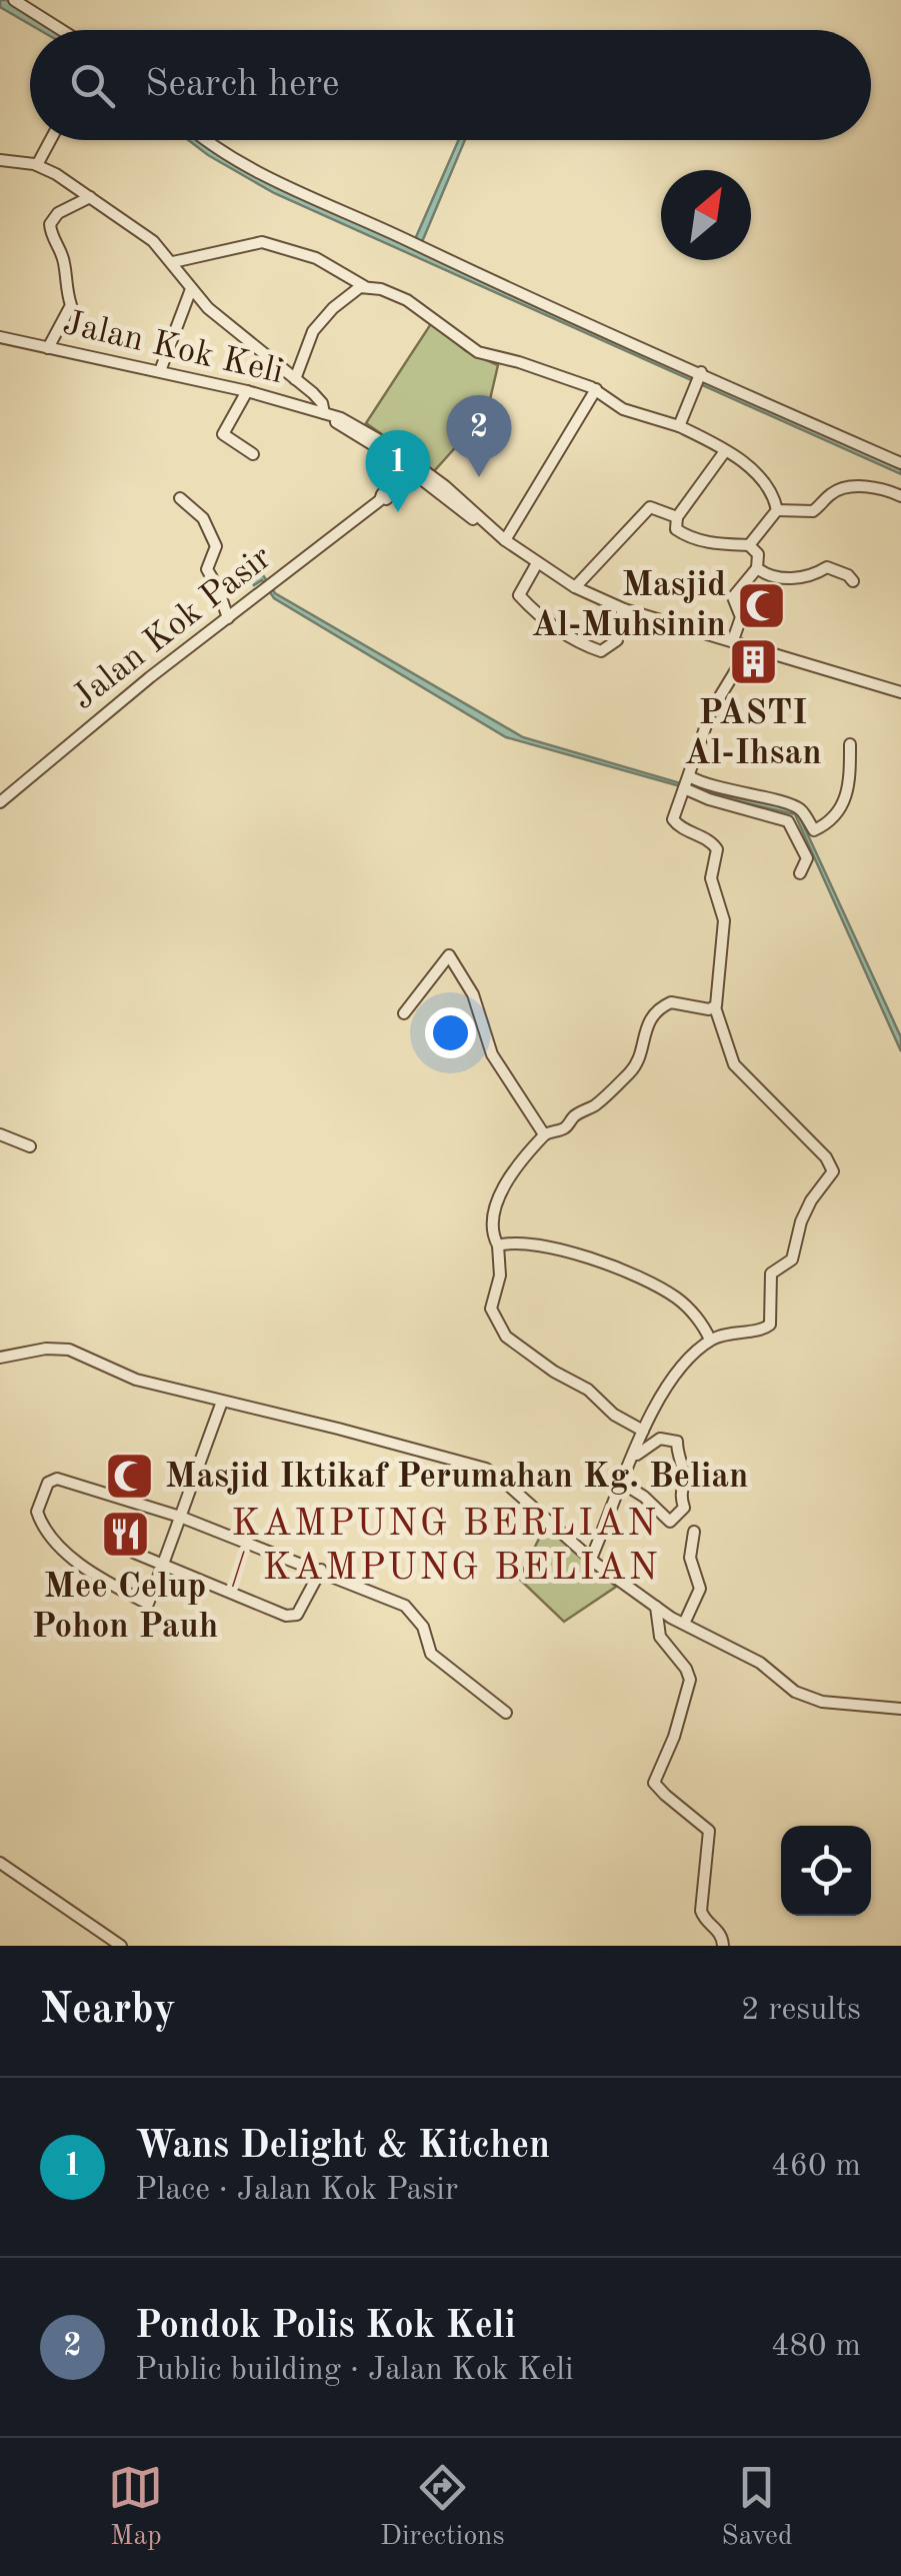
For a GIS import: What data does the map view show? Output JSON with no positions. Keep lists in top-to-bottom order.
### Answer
{
  "streets": {
    "street": ["Jalan Kok Keli", "Jalan Kok Pasir"]
  },
  "crossings": [
    ["Jalan Kok Keli", "Jalan Kok Pasir"]
  ],
  "districts": ["KAMPUNG BERLIAN / KAMPUNG BELIAN"],
  "places": {
    "mosque": ["Masjid Al-Muhsinin", "Masjid Iktikaf Perumahan Kg. Belian"],
    "building": ["PASTI Al-Ihsan"],
    "restaurant": ["Mee Celup Pohon Pauh"]
  },
  "north": "top right",
  "page": {
    "search": "Search here",
    "pins": ["2", "1"],
    "heading": ["Nearby", "2 results"],
    "list": [
      {
        "mark": "1",
        "name": "Wans Delight & Kitchen",
        "note": "Place · Jalan Kok Pasir",
        "value": "460 m"
      },
      {
        "mark": "2",
        "name": "Pondok Polis Kok Keli",
        "note": "Public building · Jalan Kok Keli",
        "value": "480 m"
      }
    ],
    "nav": ["Map", "Directions", "Saved"]
  }
}
